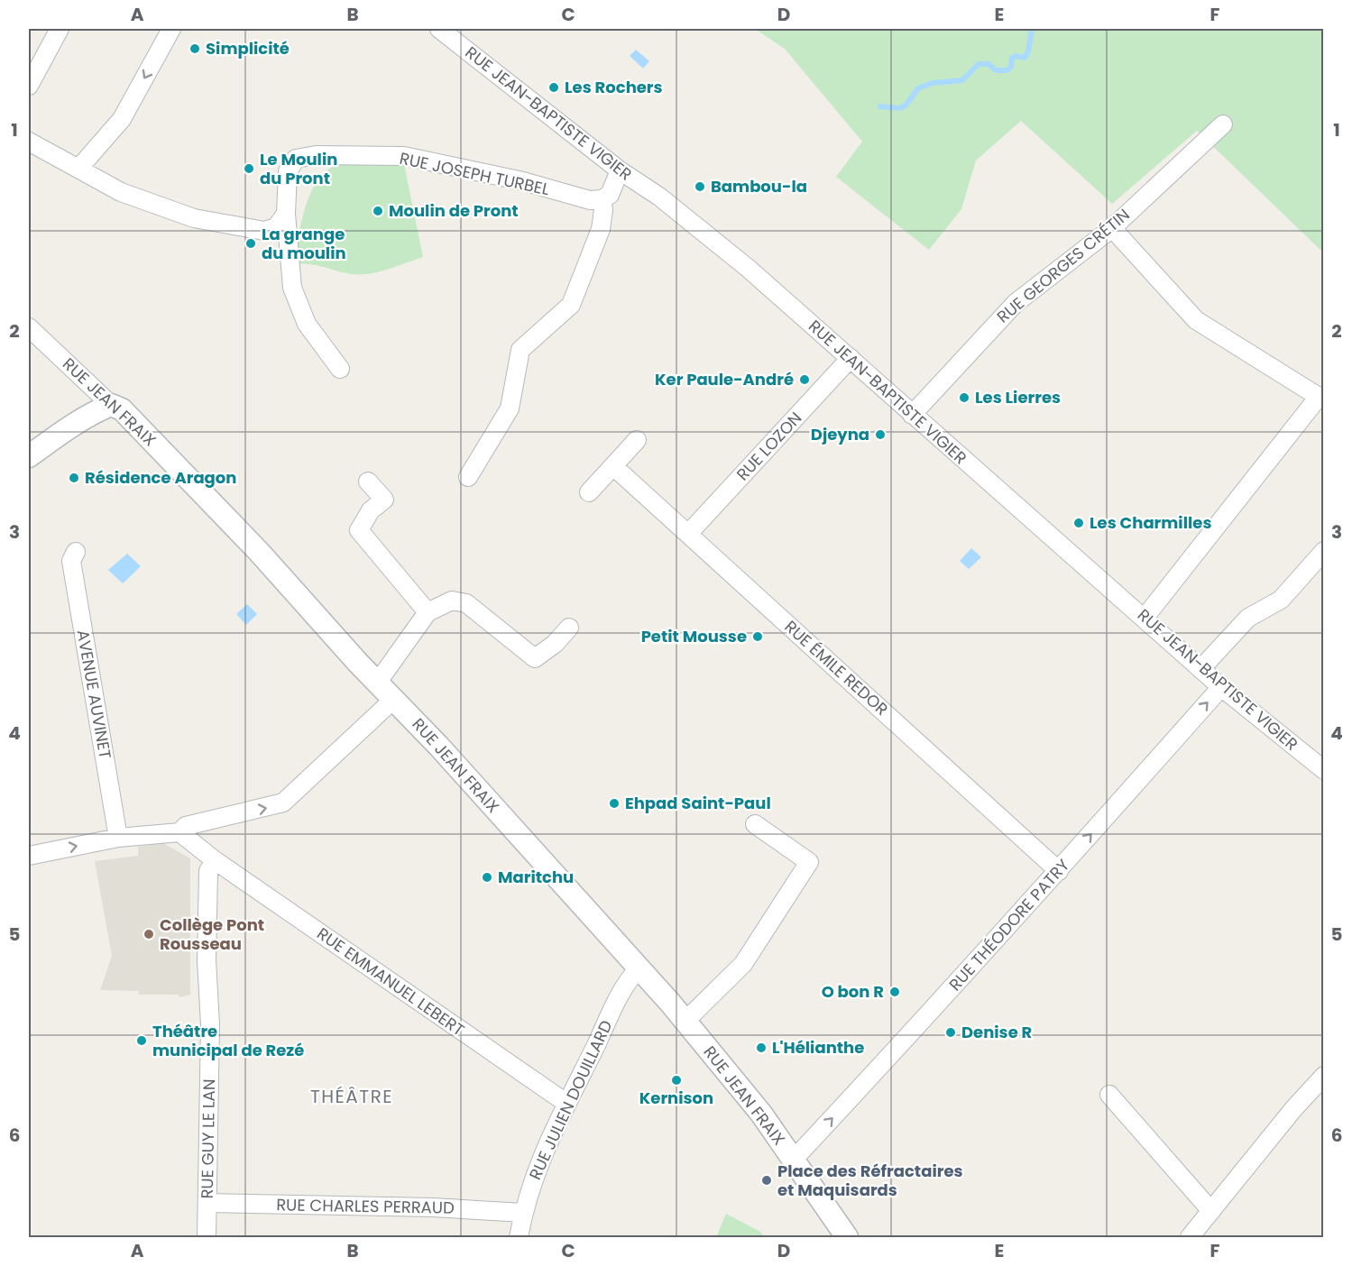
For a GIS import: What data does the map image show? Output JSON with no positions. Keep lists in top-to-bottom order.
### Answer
{
  "streets": {
    "street": [
      "RUE JEAN-BAPTISTE VIGIER",
      "RUE JOSEPH TURBEL",
      "RUE GEORGES CRÉTIN",
      "RUE JEAN FRAIX",
      "RUE LOZON",
      "RUE ÉMILE REDOR",
      "AVENUE AUVINET",
      "RUE THÉODORE PATRY",
      "RUE EMMANUEL LEBERT",
      "RUE JULIEN DOUILLARD",
      "RUE GUY LE LAN",
      "RUE CHARLES PERRAUD"
    ]
  },
  "crossings": [
    ["RUE JEAN-BAPTISTE VIGIER", "RUE GEORGES CRÉTIN"],
    ["RUE JEAN-BAPTISTE VIGIER", "RUE LOZON"],
    ["RUE JEAN-BAPTISTE VIGIER", "RUE THÉODORE PATRY"],
    ["RUE JEAN FRAIX", "RUE THÉODORE PATRY"],
    ["RUE JEAN FRAIX", "RUE JULIEN DOUILLARD"],
    ["RUE LOZON", "RUE ÉMILE REDOR"],
    ["RUE ÉMILE REDOR", "RUE THÉODORE PATRY"],
    ["RUE EMMANUEL LEBERT", "RUE JULIEN DOUILLARD"],
    ["RUE EMMANUEL LEBERT", "RUE GUY LE LAN"],
    ["RUE JULIEN DOUILLARD", "RUE CHARLES PERRAUD"],
    ["RUE GUY LE LAN", "RUE CHARLES PERRAUD"]
  ],
  "one_way": ["RUE THÉODORE PATRY"],
  "districts": ["THÉÂTRE"],
  "places": [
    "Simplicité",
    "Les Rochers",
    "Le Moulin du Pront",
    "Bambou-la",
    "Moulin de Pront",
    "La grange du moulin",
    "Ker Paule-André",
    "Les Lierres",
    "Djeyna",
    "Résidence Aragon",
    "Les Charmilles",
    "Petit Mousse",
    "Ehpad Saint-Paul",
    "Maritchu",
    "Collège Pont Rousseau",
    "O bon R",
    "Denise R",
    "Théâtre municipal de Rezé",
    "L'Hélianthe",
    "Kernison",
    "Place des Réfractaires et Maquisards"
  ],
  "grid": {
    "columns": [
      "A",
      "B",
      "C",
      "D",
      "E",
      "F"
    ],
    "rows": [
      "1",
      "2",
      "3",
      "4",
      "5",
      "6"
    ]
  }
}
